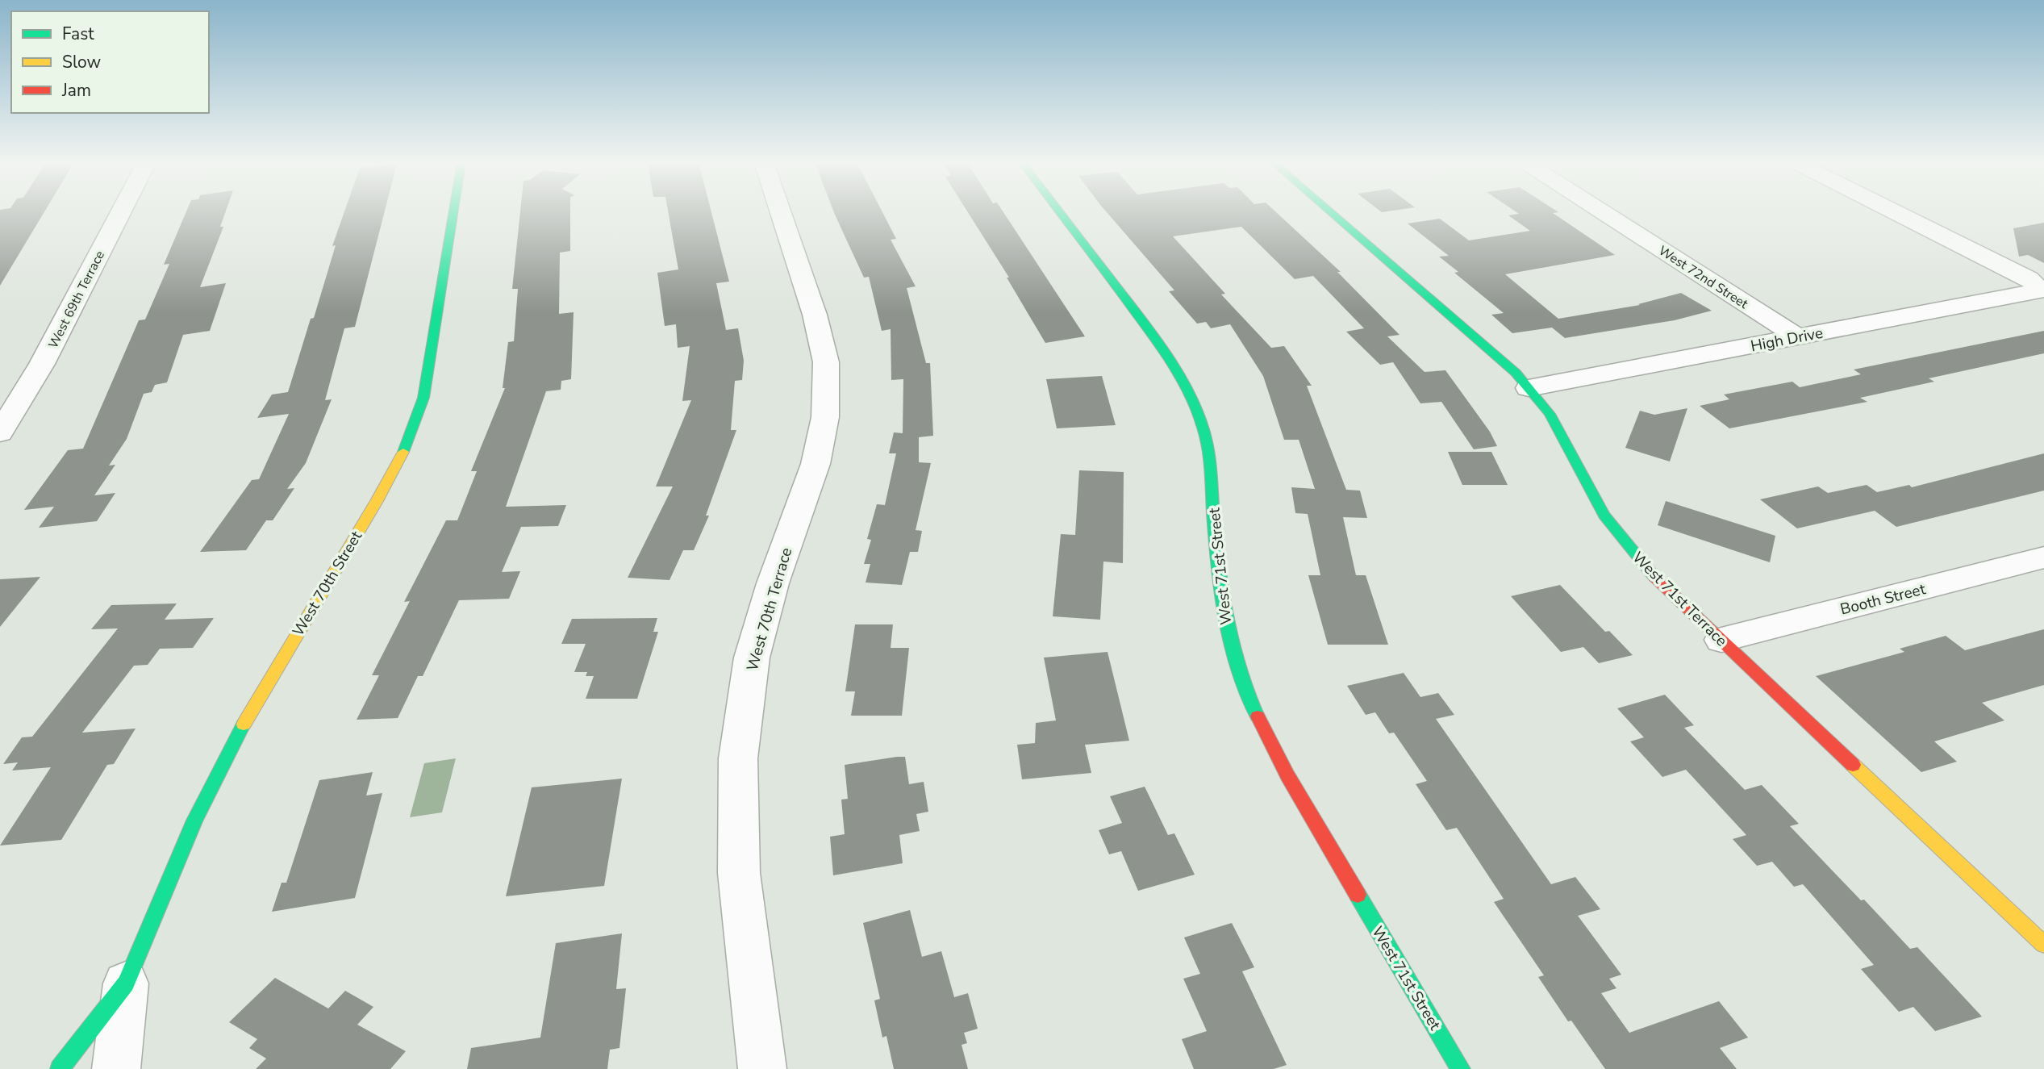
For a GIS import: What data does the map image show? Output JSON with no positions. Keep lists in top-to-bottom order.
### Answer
{
  "streets": {
    "street": [
      "West 72nd Street",
      "West 69th Terrace",
      "High Drive",
      "West 71st Street",
      "West 70th Street",
      "West 71st Terrace",
      "Booth Street",
      "West 70th Terrace"
    ]
  },
  "crossings": [
    ["West 72nd Street", "High Drive"],
    ["High Drive", "West 71st Terrace"],
    ["West 71st Terrace", "Booth Street"]
  ],
  "legend": ["Fast", "Slow", "Jam"]
}
